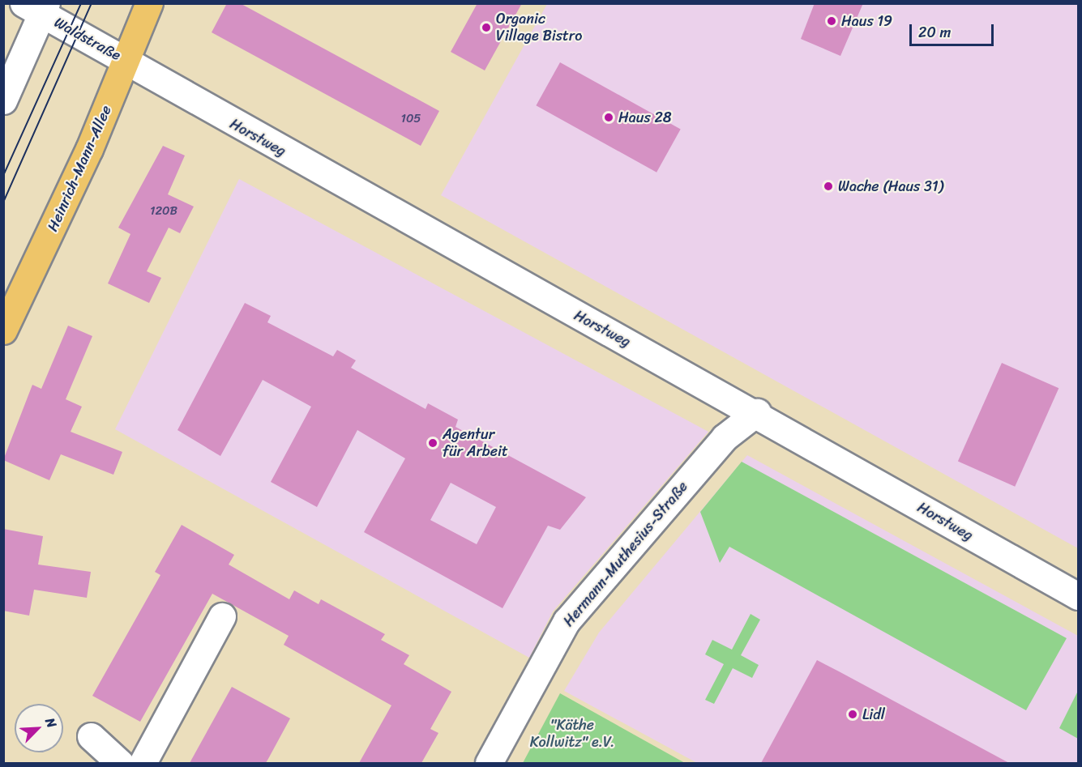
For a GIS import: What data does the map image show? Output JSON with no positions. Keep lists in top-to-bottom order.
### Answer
{
  "streets": {
    "main road": ["Heinrich-Mann-Allee"],
    "street": ["Waldstraße", "Horstweg", "Hermann-Muthesius-Straße"]
  },
  "crossings": [
    ["Waldstraße", "Horstweg"],
    ["Waldstraße", "Heinrich-Mann-Allee"],
    ["Horstweg", "Heinrich-Mann-Allee"],
    ["Horstweg", "Hermann-Muthesius-Straße"]
  ],
  "parks": ["\"Käthe Kollwitz\" e.V."],
  "places": [
    "Haus 19",
    "Organic Village Bistro",
    "Haus 28",
    "Wache (Haus 31)",
    "Agentur für Arbeit",
    "Lidl"
  ],
  "house_numbers": ["105", "120B"],
  "scale_bar": "20 m",
  "north": "top right"
}
